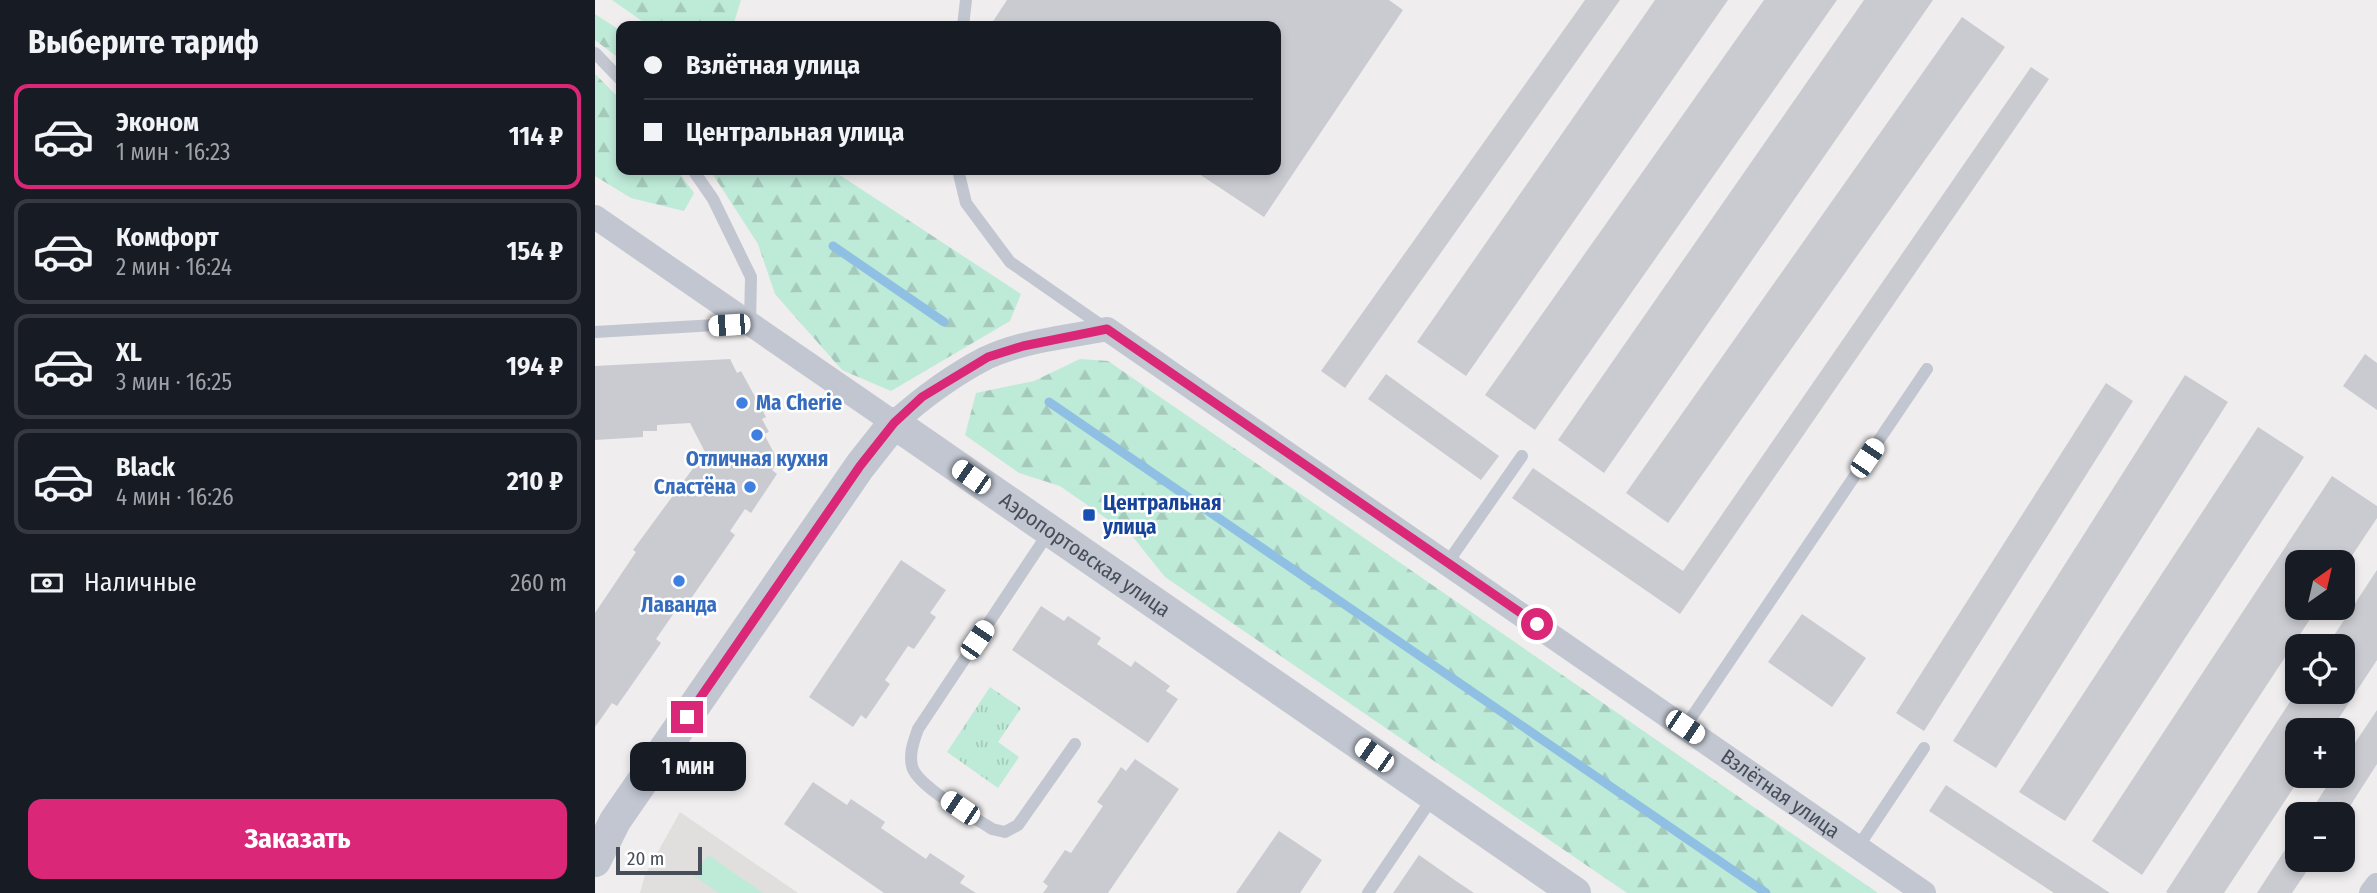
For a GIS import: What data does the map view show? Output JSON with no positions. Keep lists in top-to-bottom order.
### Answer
{
  "streets": {
    "street": ["Аэропортовская улица", "Взлётная улица"]
  },
  "places": {
    "other": [
      "Ma Cherie",
      "Отличная кухня",
      "Сластёна",
      "Лаванда"
    ],
    "transit": ["Центральная улица"]
  },
  "scale_bar": "20 m",
  "north": "top right",
  "page": {
    "heading": "Выберите тариф",
    "banner": ["Взлётная улица", "Центральная улица"],
    "list": [
      {
        "name": "Эконом",
        "note": "1 мин · 16:23",
        "value": "114 ₽"
      },
      {
        "name": "Комфорт",
        "note": "2 мин · 16:24",
        "value": "154 ₽"
      },
      {
        "name": "XL",
        "note": "3 мин · 16:25",
        "value": "194 ₽"
      },
      {
        "name": "Black",
        "note": "4 мин · 16:26",
        "value": "210 ₽"
      }
    ],
    "pay": ["Наличные", "260 m"],
    "map_buttons": ["+", "−"],
    "bubble": "1 мин",
    "buttons": "Заказать",
    "scale": "20 m"
  }
}
